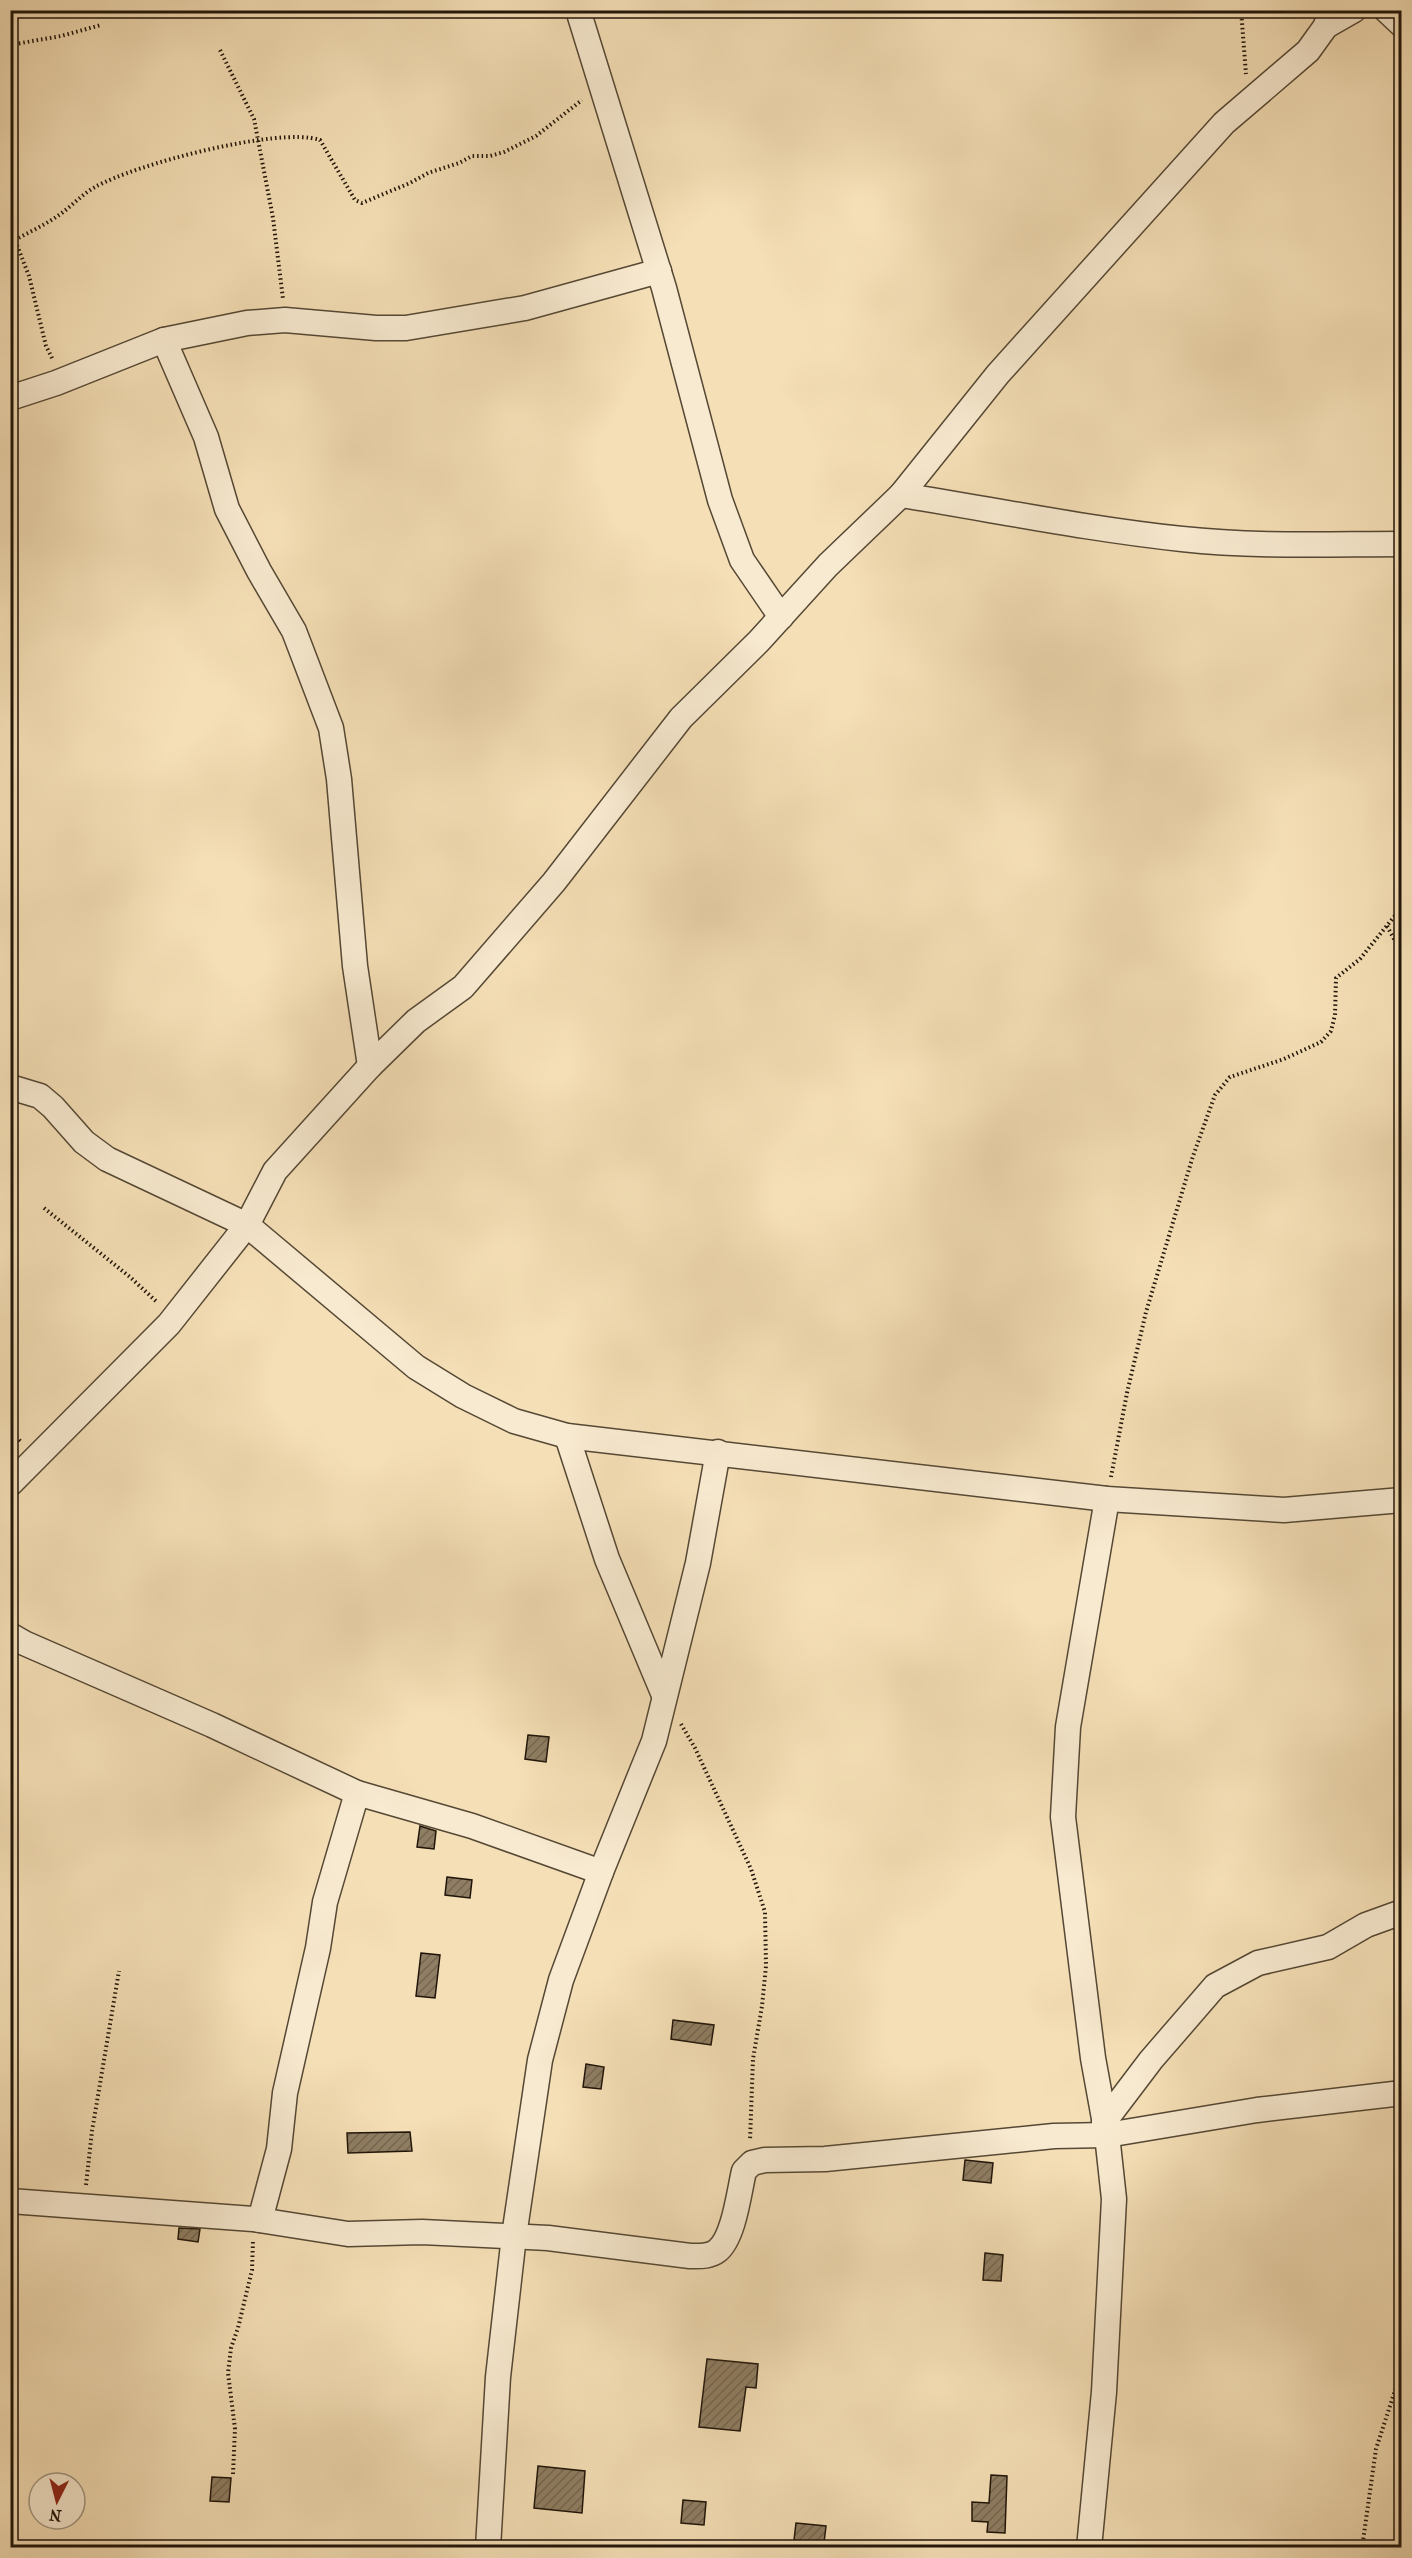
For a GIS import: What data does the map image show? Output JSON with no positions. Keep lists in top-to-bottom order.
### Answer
{
  "north": "bottom"
}
